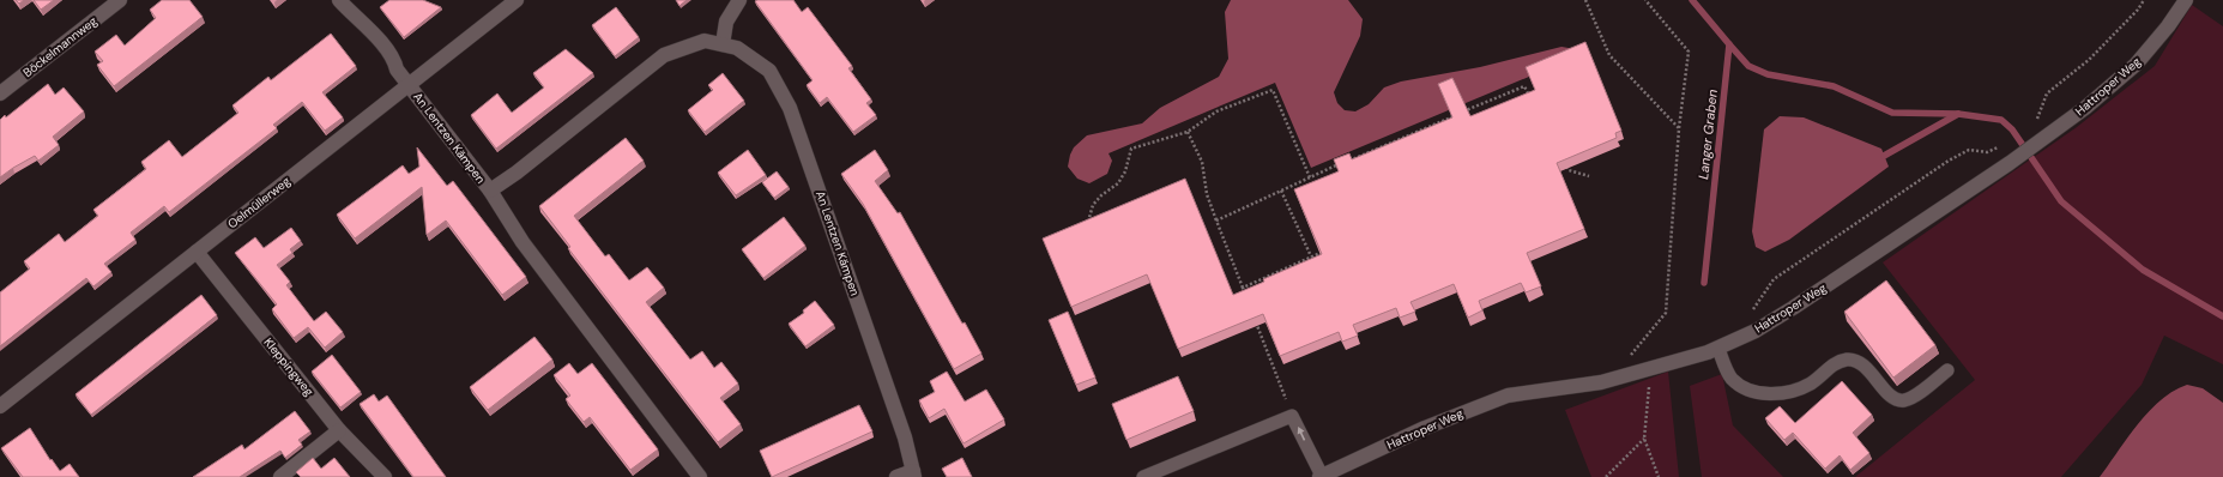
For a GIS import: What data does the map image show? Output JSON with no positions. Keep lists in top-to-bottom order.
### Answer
{
  "streets": {
    "street": [
      "Böckelmannweg",
      "Hattroper Weg",
      "An Lentzen Kämpen",
      "Oelmüllerweg",
      "Kleppingweg"
    ]
  },
  "crossings": [
    ["An Lentzen Kämpen", "Oelmüllerweg"],
    ["Oelmüllerweg", "Kleppingweg"]
  ],
  "water": ["Langer Graben"]
}
